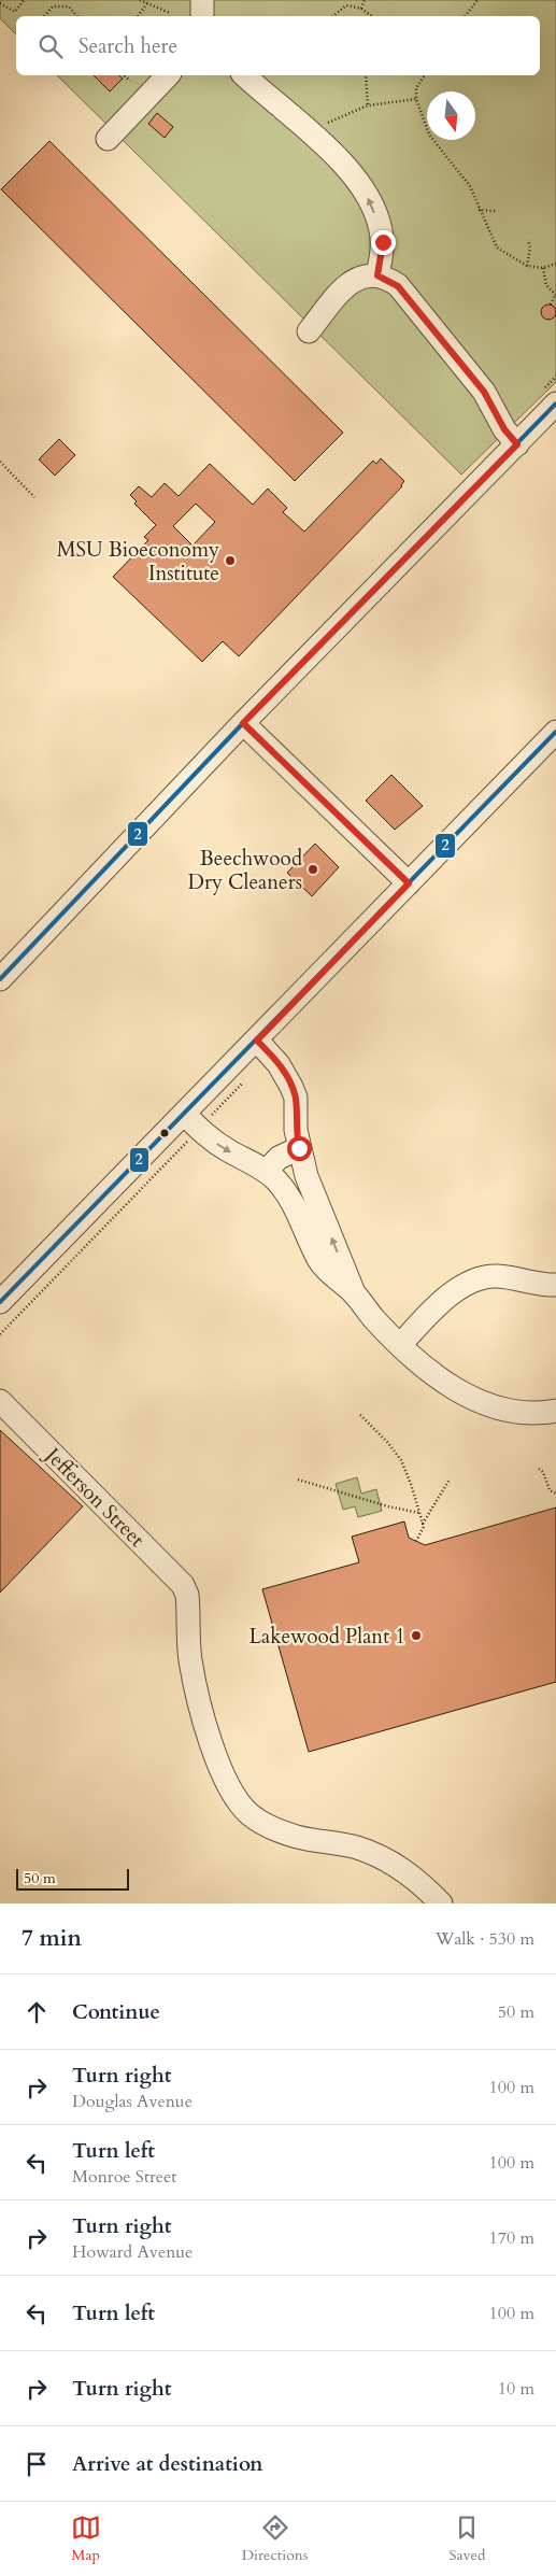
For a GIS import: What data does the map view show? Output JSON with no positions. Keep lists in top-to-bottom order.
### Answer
{
  "streets": {
    "street": ["Jefferson Street"]
  },
  "places": ["MSU Bioeconomy Institute", "Beechwood Dry Cleaners", "Lakewood Plant 1"],
  "lines": ["transit line 2"],
  "scale_bar": "50 m",
  "north": "bottom",
  "page": {
    "search": "Search here",
    "scale": "50 m",
    "heading": ["7 min", "Walk · 530 m"],
    "list": [
      ["Continue", "50 m"],
      ["Turn right", "Douglas Avenue", "100 m"],
      ["Turn left", "Monroe Street", "100 m"],
      ["Turn right", "Howard Avenue", "170 m"],
      ["Turn left", "100 m"],
      ["Turn right", "10 m"],
      "Arrive at destination"
    ],
    "nav": ["Map", "Directions", "Saved"]
  }
}
